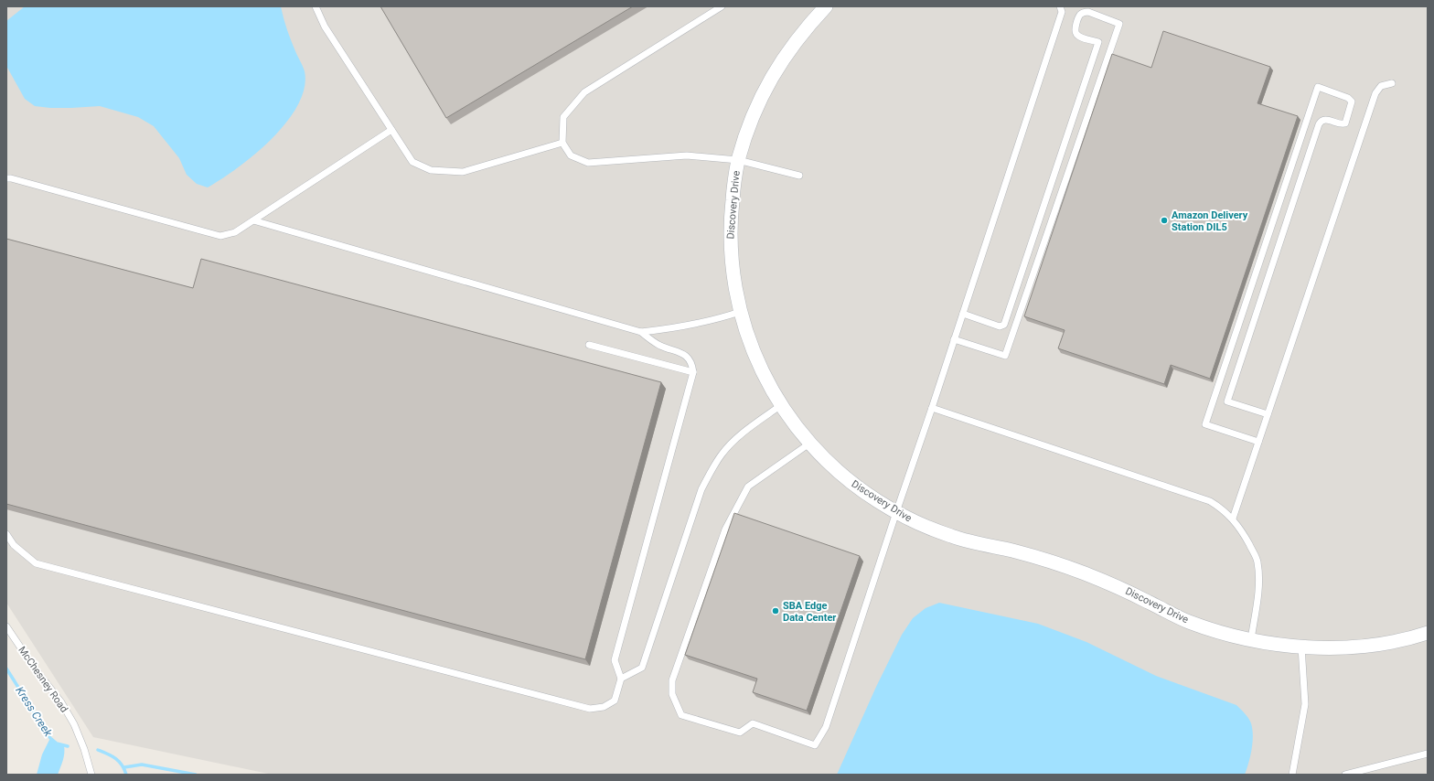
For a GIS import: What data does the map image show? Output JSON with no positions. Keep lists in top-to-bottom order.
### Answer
{
  "streets": {
    "street": ["Discovery Drive"],
    "lane": ["McChesney Road"]
  },
  "water": ["Kress Creek"],
  "places": ["Amazon Delivery Station DIL5", "SBA Edge Data Center"]
}
